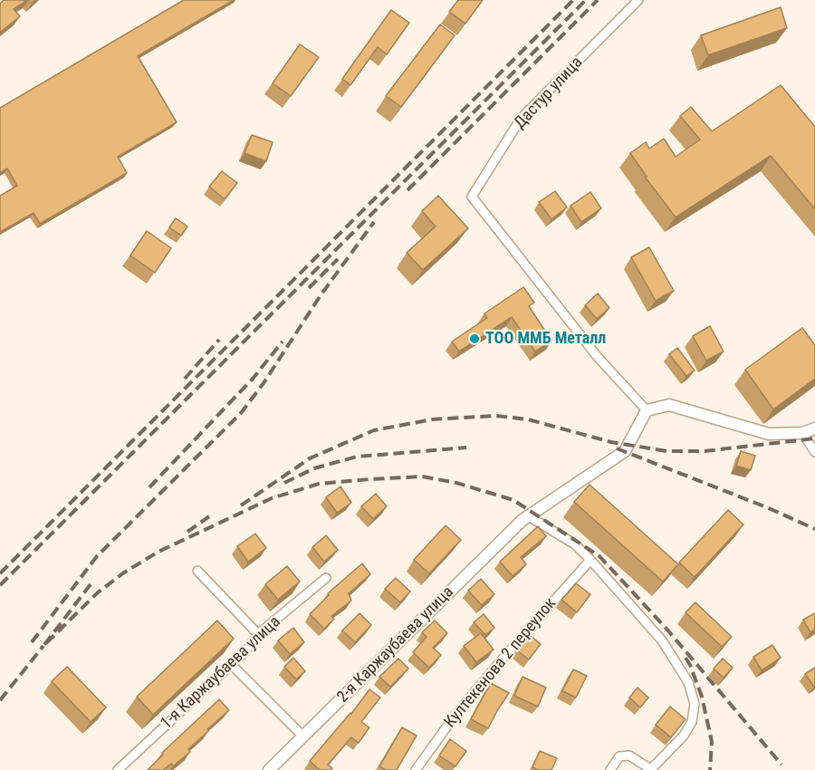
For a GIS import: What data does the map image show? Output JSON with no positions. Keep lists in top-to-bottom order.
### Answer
{
  "streets": {
    "street": [
      "Дастур улица",
      "2-я Каржаубаева улица",
      "Култекенова 2 переулок",
      "1-я Каржаубаева улица"
    ]
  },
  "crossings": [
    ["Дастур улица", "2-я Каржаубаева улица"]
  ],
  "places": ["ТОО ММБ Металл"]
}
